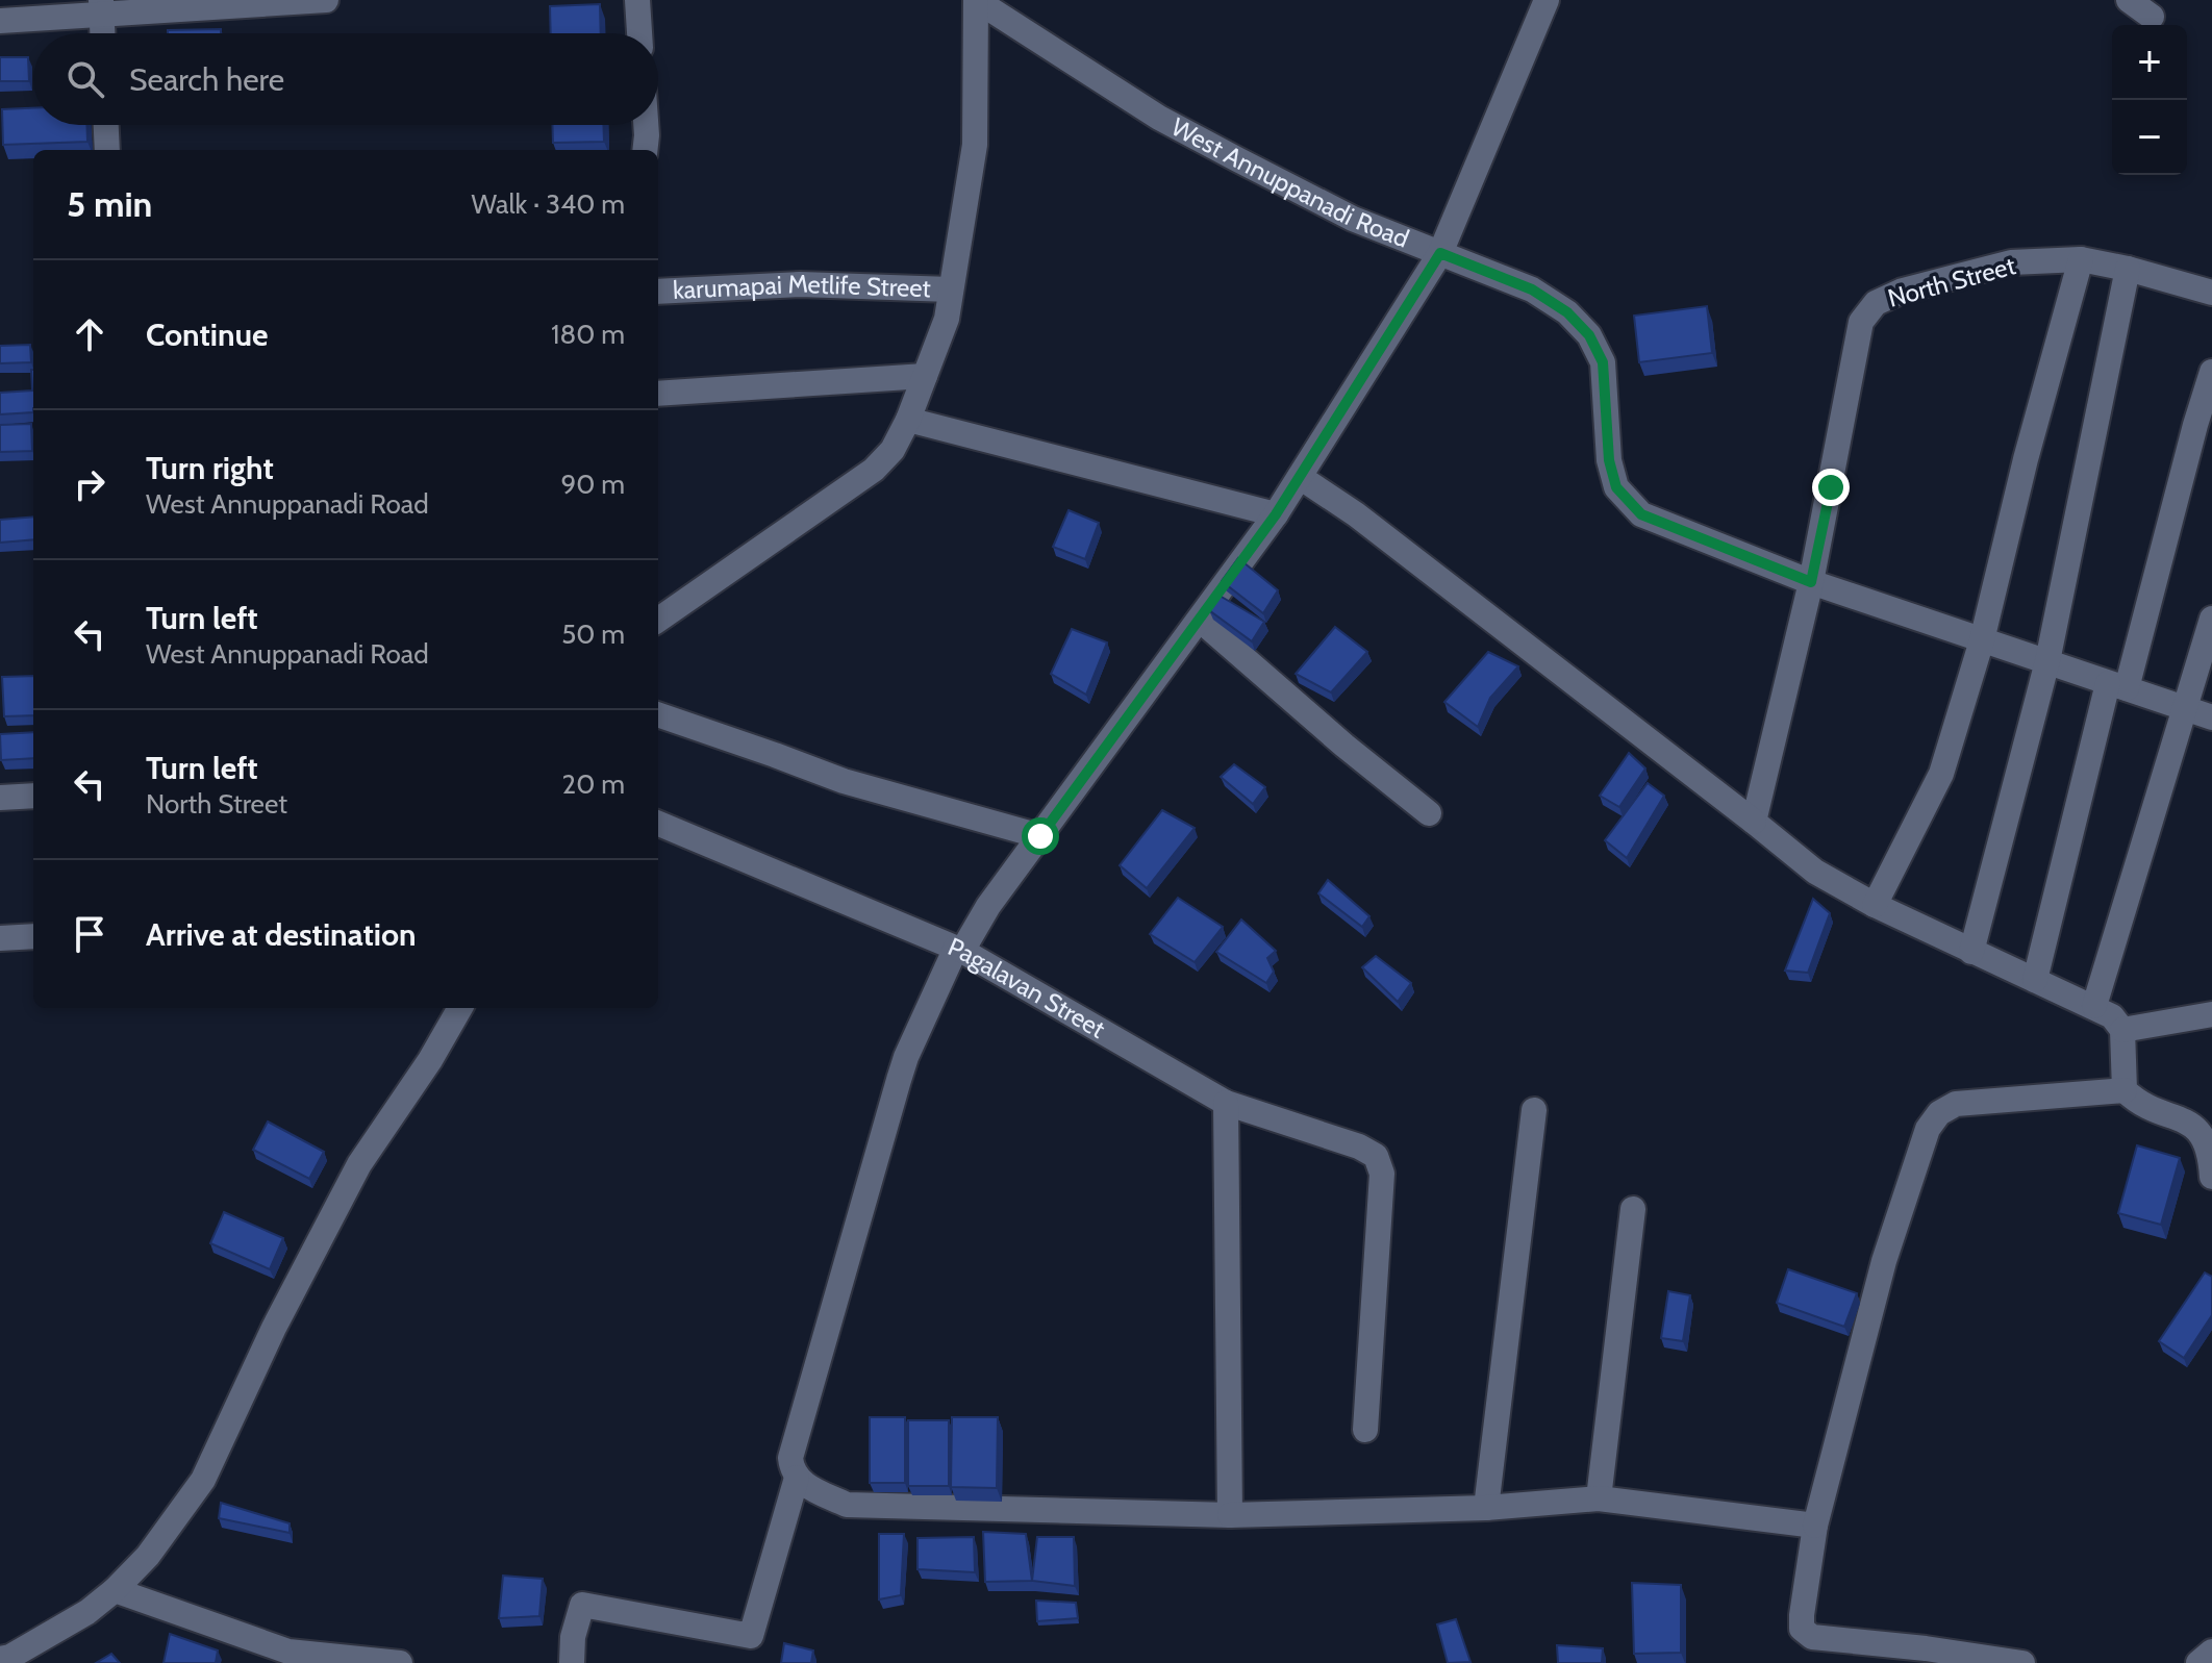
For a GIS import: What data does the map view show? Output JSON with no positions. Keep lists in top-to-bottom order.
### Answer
{
  "streets": {
    "street": [
      "West Annuppanadi Road",
      "North Street",
      "karumapai Metlife Street",
      "Pagalavan Street"
    ]
  },
  "crossings": [
    ["West Annuppanadi Road", "North Street"]
  ],
  "page": {
    "map_buttons": ["+", "−"],
    "search": "Search here",
    "heading": ["5 min", "Walk · 340 m"],
    "list": [
      ["Continue", "180 m"],
      ["Turn right", "West Annuppanadi Road", "90 m"],
      ["Turn left", "West Annuppanadi Road", "50 m"],
      ["Turn left", "North Street", "20 m"],
      "Arrive at destination"
    ]
  }
}
